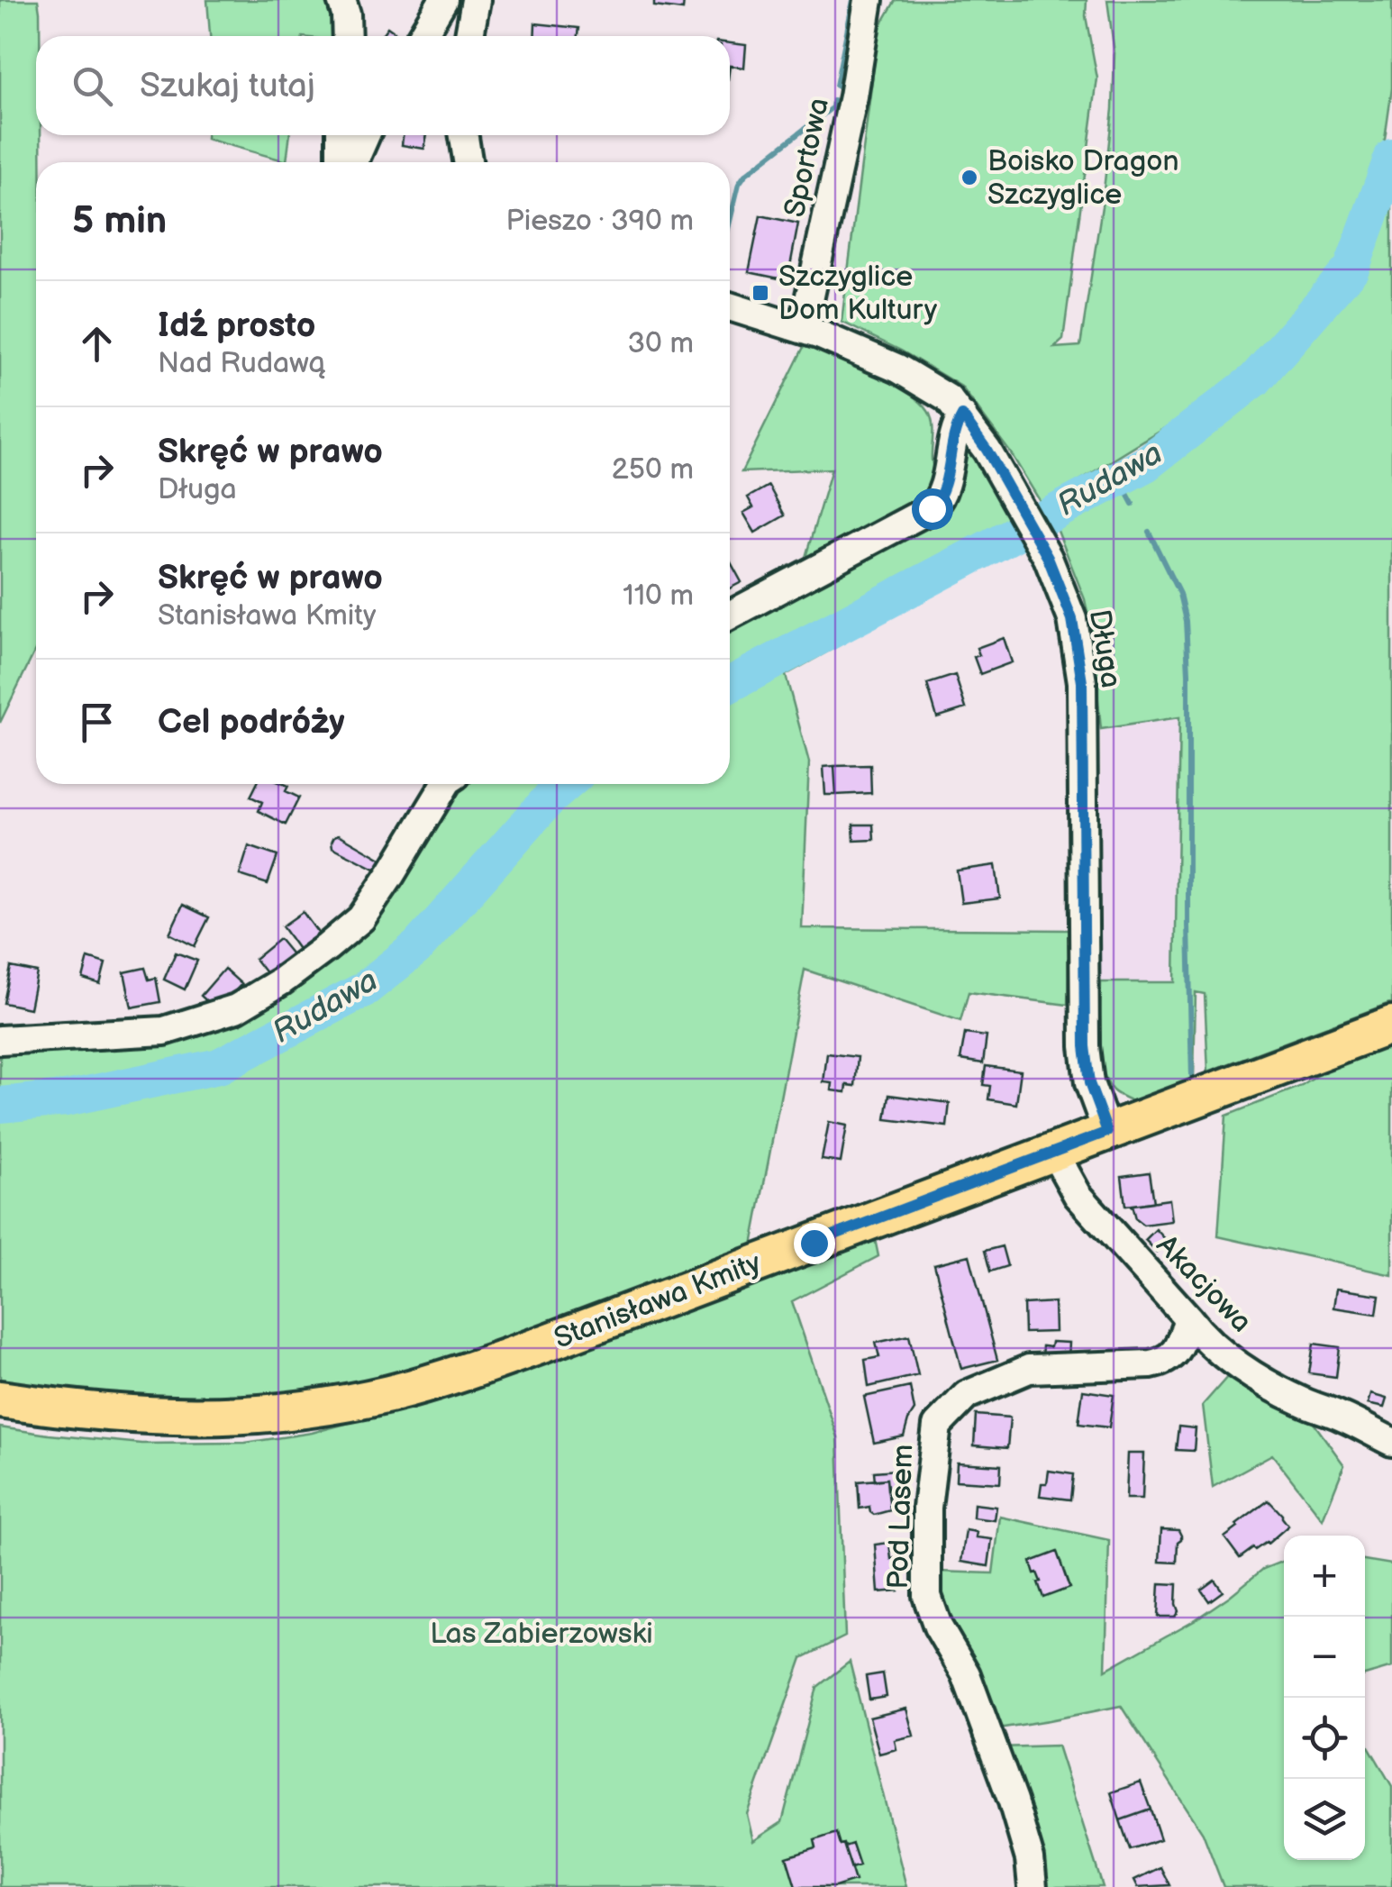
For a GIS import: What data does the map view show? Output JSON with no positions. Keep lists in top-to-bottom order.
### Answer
{
  "streets": {
    "main road": ["Stanisława Kmity"],
    "street": [
      "Sportowa",
      "Długa",
      "Akacjowa",
      "Pod Lasem"
    ]
  },
  "crossings": [
    ["Sportowa", "Długa"],
    ["Długa", "Stanisława Kmity"],
    ["Akacjowa", "Stanisława Kmity"],
    ["Akacjowa", "Pod Lasem"]
  ],
  "water": ["Rudawa"],
  "parks": ["Las Zabierzowski"],
  "places": {
    "other": ["Boisko Dragon Szczyglice"],
    "transit": ["Szczyglice Dom Kultury"]
  },
  "page": {
    "search": "Szukaj tutaj",
    "heading": ["5 min", "Pieszo · 390 m"],
    "list": [
      ["Idź prosto", "Nad Rudawą", "30 m"],
      ["Skręć w prawo", "Długa", "250 m"],
      ["Skręć w prawo", "Stanisława Kmity", "110 m"],
      "Cel podróży"
    ],
    "map_buttons": ["+", "−"]
  }
}
